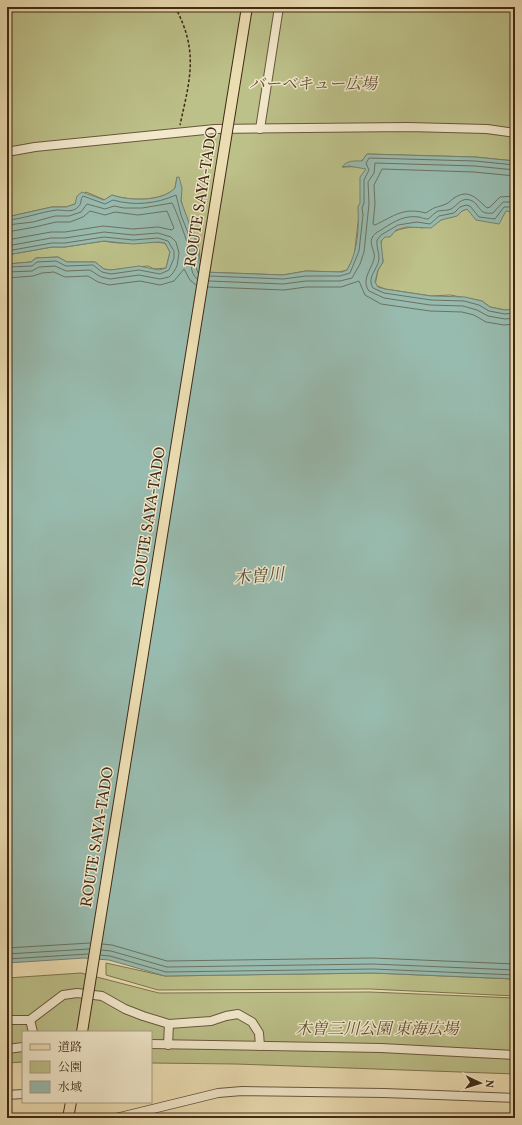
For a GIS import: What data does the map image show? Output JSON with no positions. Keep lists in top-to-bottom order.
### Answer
{
  "streets": {
    "main road": ["ROUTE SAYA-TADO"]
  },
  "water": ["木曽川"],
  "parks": ["バーベキュー広場", "木曽三川公園 東海広場"],
  "legend": ["道路", "公園", "水域"],
  "north": "right"
}
